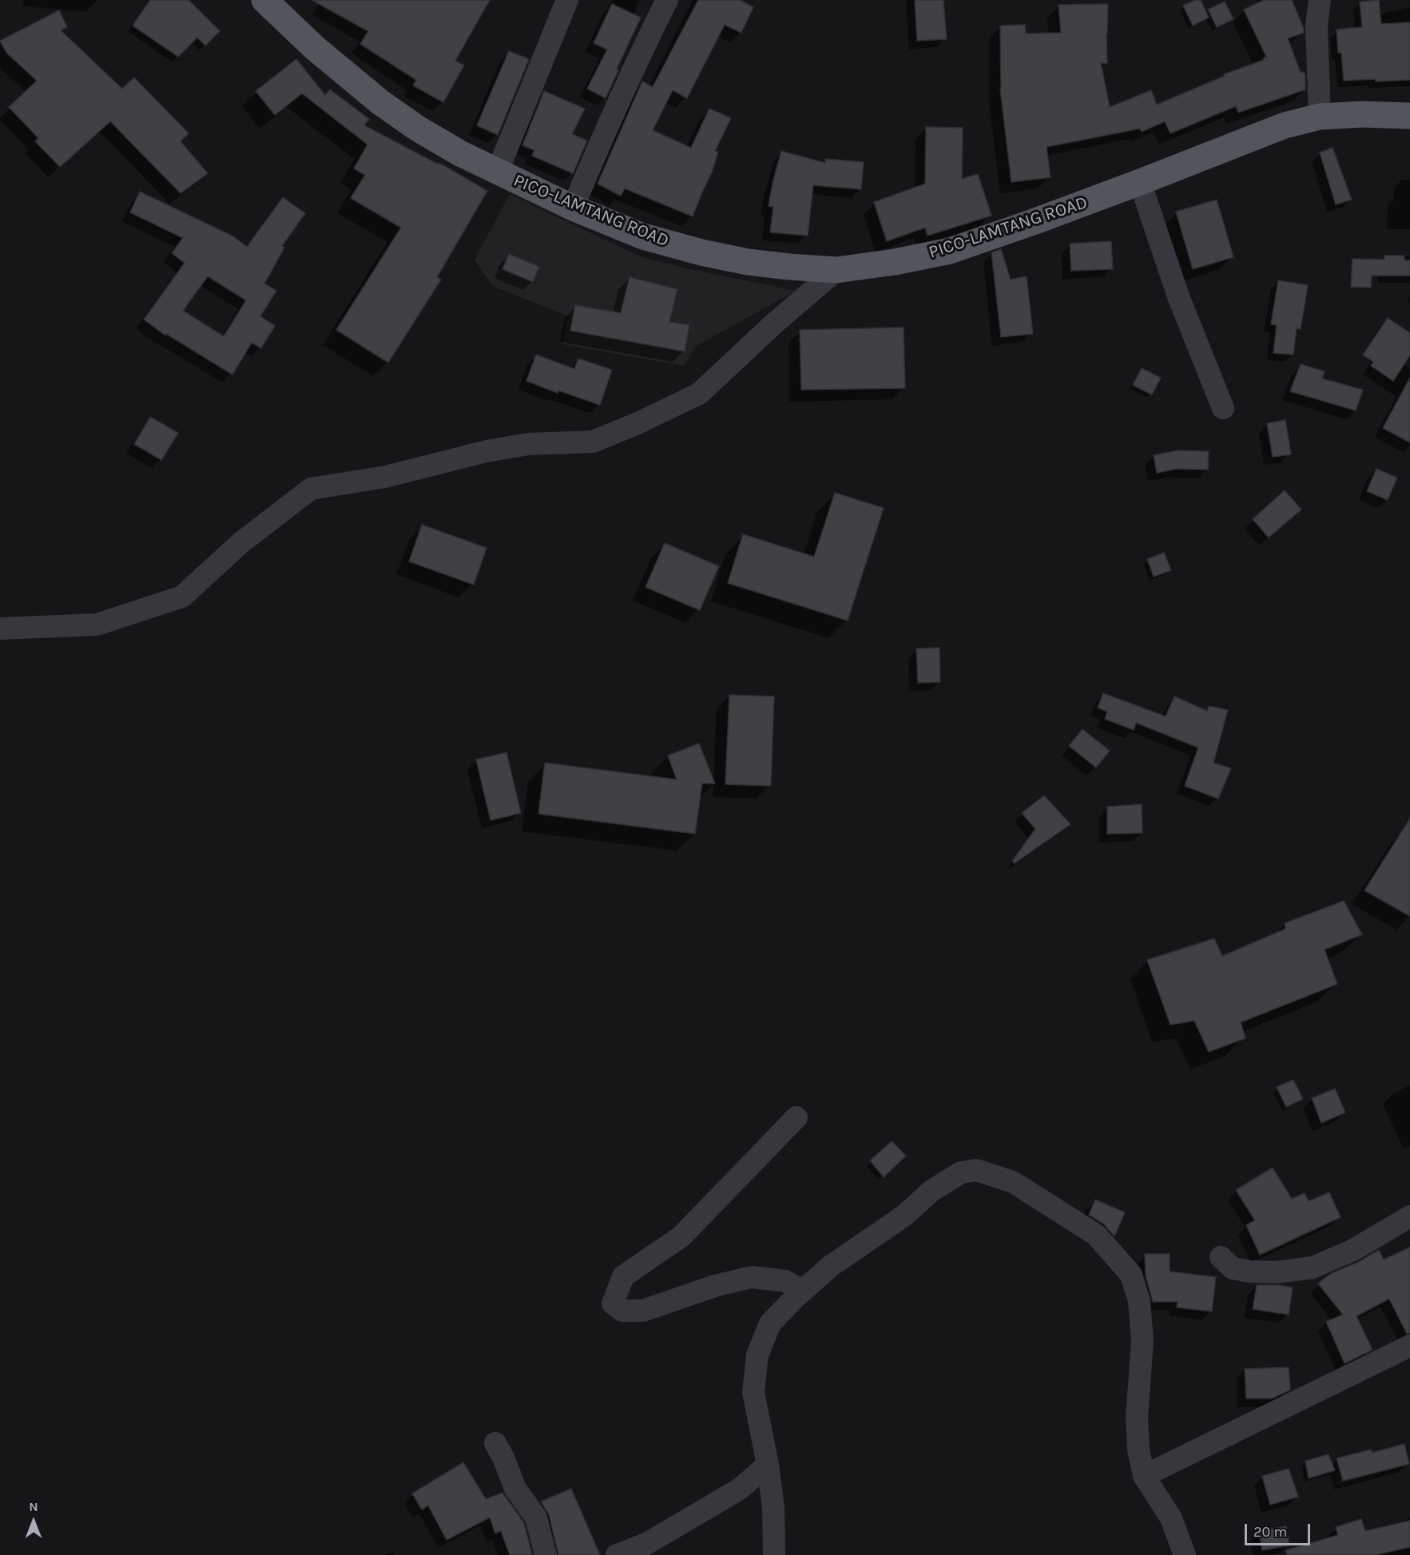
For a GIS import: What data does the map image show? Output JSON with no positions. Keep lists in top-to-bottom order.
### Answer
{
  "streets": {
    "main road": ["PICO-LAMTANG ROAD"]
  },
  "scale_bar": "20 m",
  "north": "top"
}
